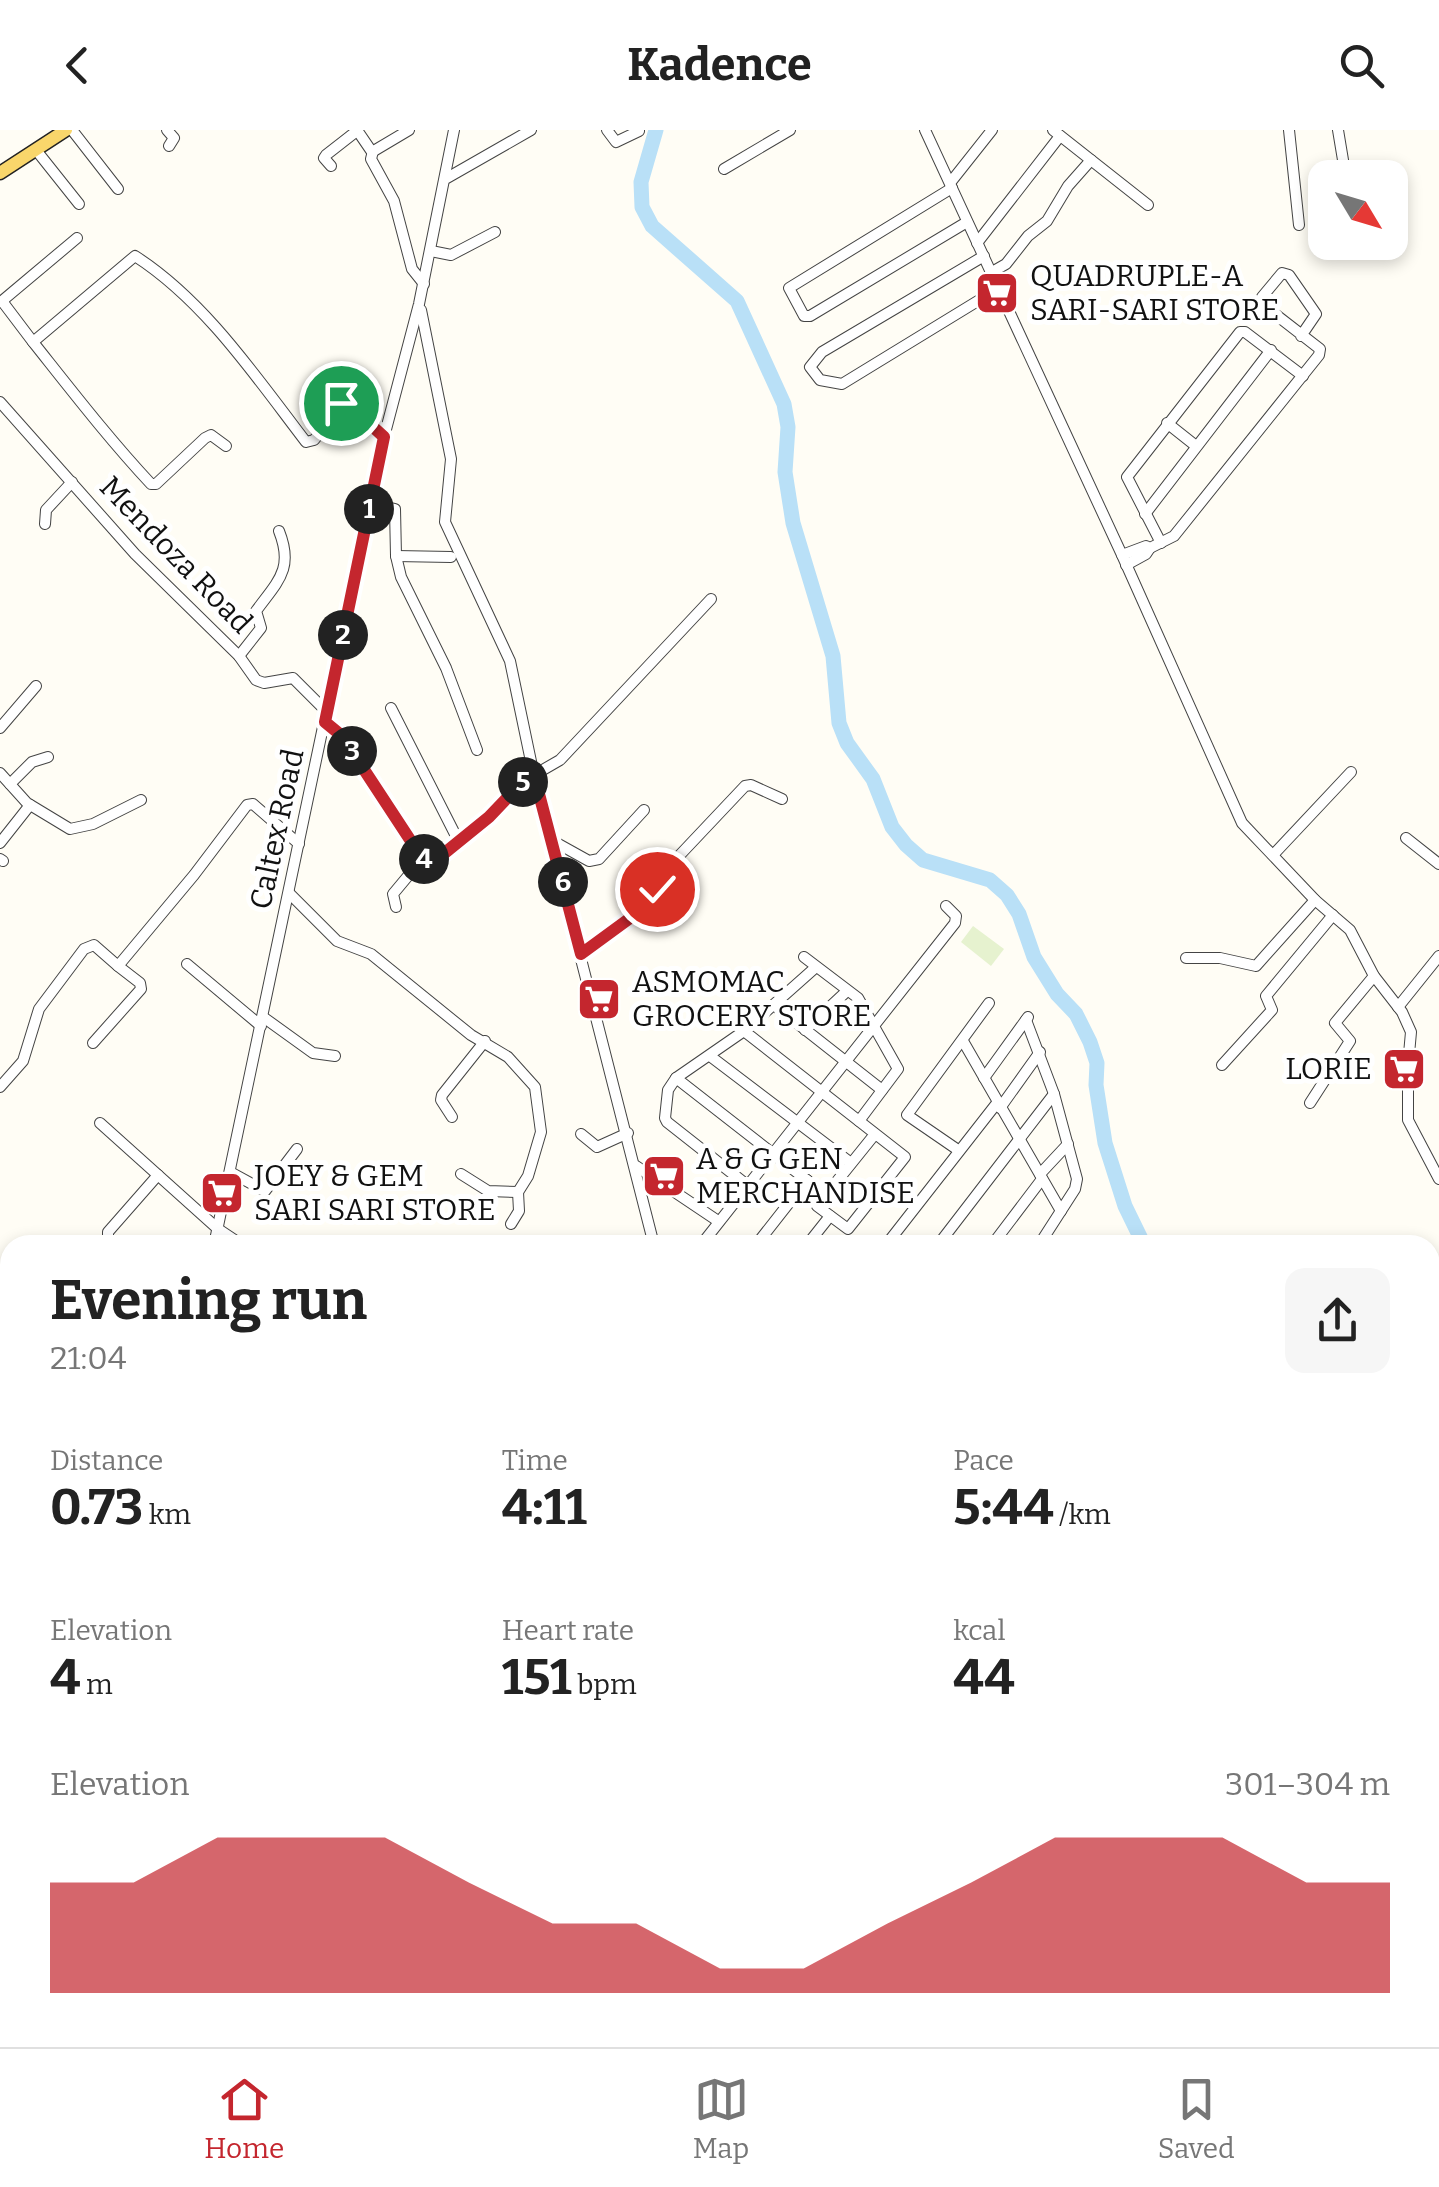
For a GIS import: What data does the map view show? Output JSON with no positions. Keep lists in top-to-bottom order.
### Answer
{
  "streets": {
    "street": ["Mendoza Road", "Caltex Road"]
  },
  "crossings": [
    ["Mendoza Road", "Caltex Road"]
  ],
  "places": {
    "supermarket": [
      "QUADRUPLE-A SARI-SARI STORE",
      "ASMOMAC GROCERY STORE",
      "LORIE",
      "A & G GEN MERCHANDISE",
      "JOEY & GEM SARI SARI STORE"
    ]
  },
  "north": "bottom right",
  "page": {
    "header": "Kadence",
    "pins": [
      "1",
      "2",
      "3",
      "5",
      "4",
      "6"
    ],
    "heading": ["Evening run", "21:04"],
    "stats": [
      ["Distance", "0.73 km"],
      ["Time", "4:11"],
      ["Pace", "5:44 /km"],
      ["Elevation", "4 m"],
      ["Heart rate", "151 bpm"],
      ["kcal", "44"]
    ],
    "chart": ["Elevation", "301–304 m"],
    "tabs": ["Home", "Map", "Saved"]
  }
}
